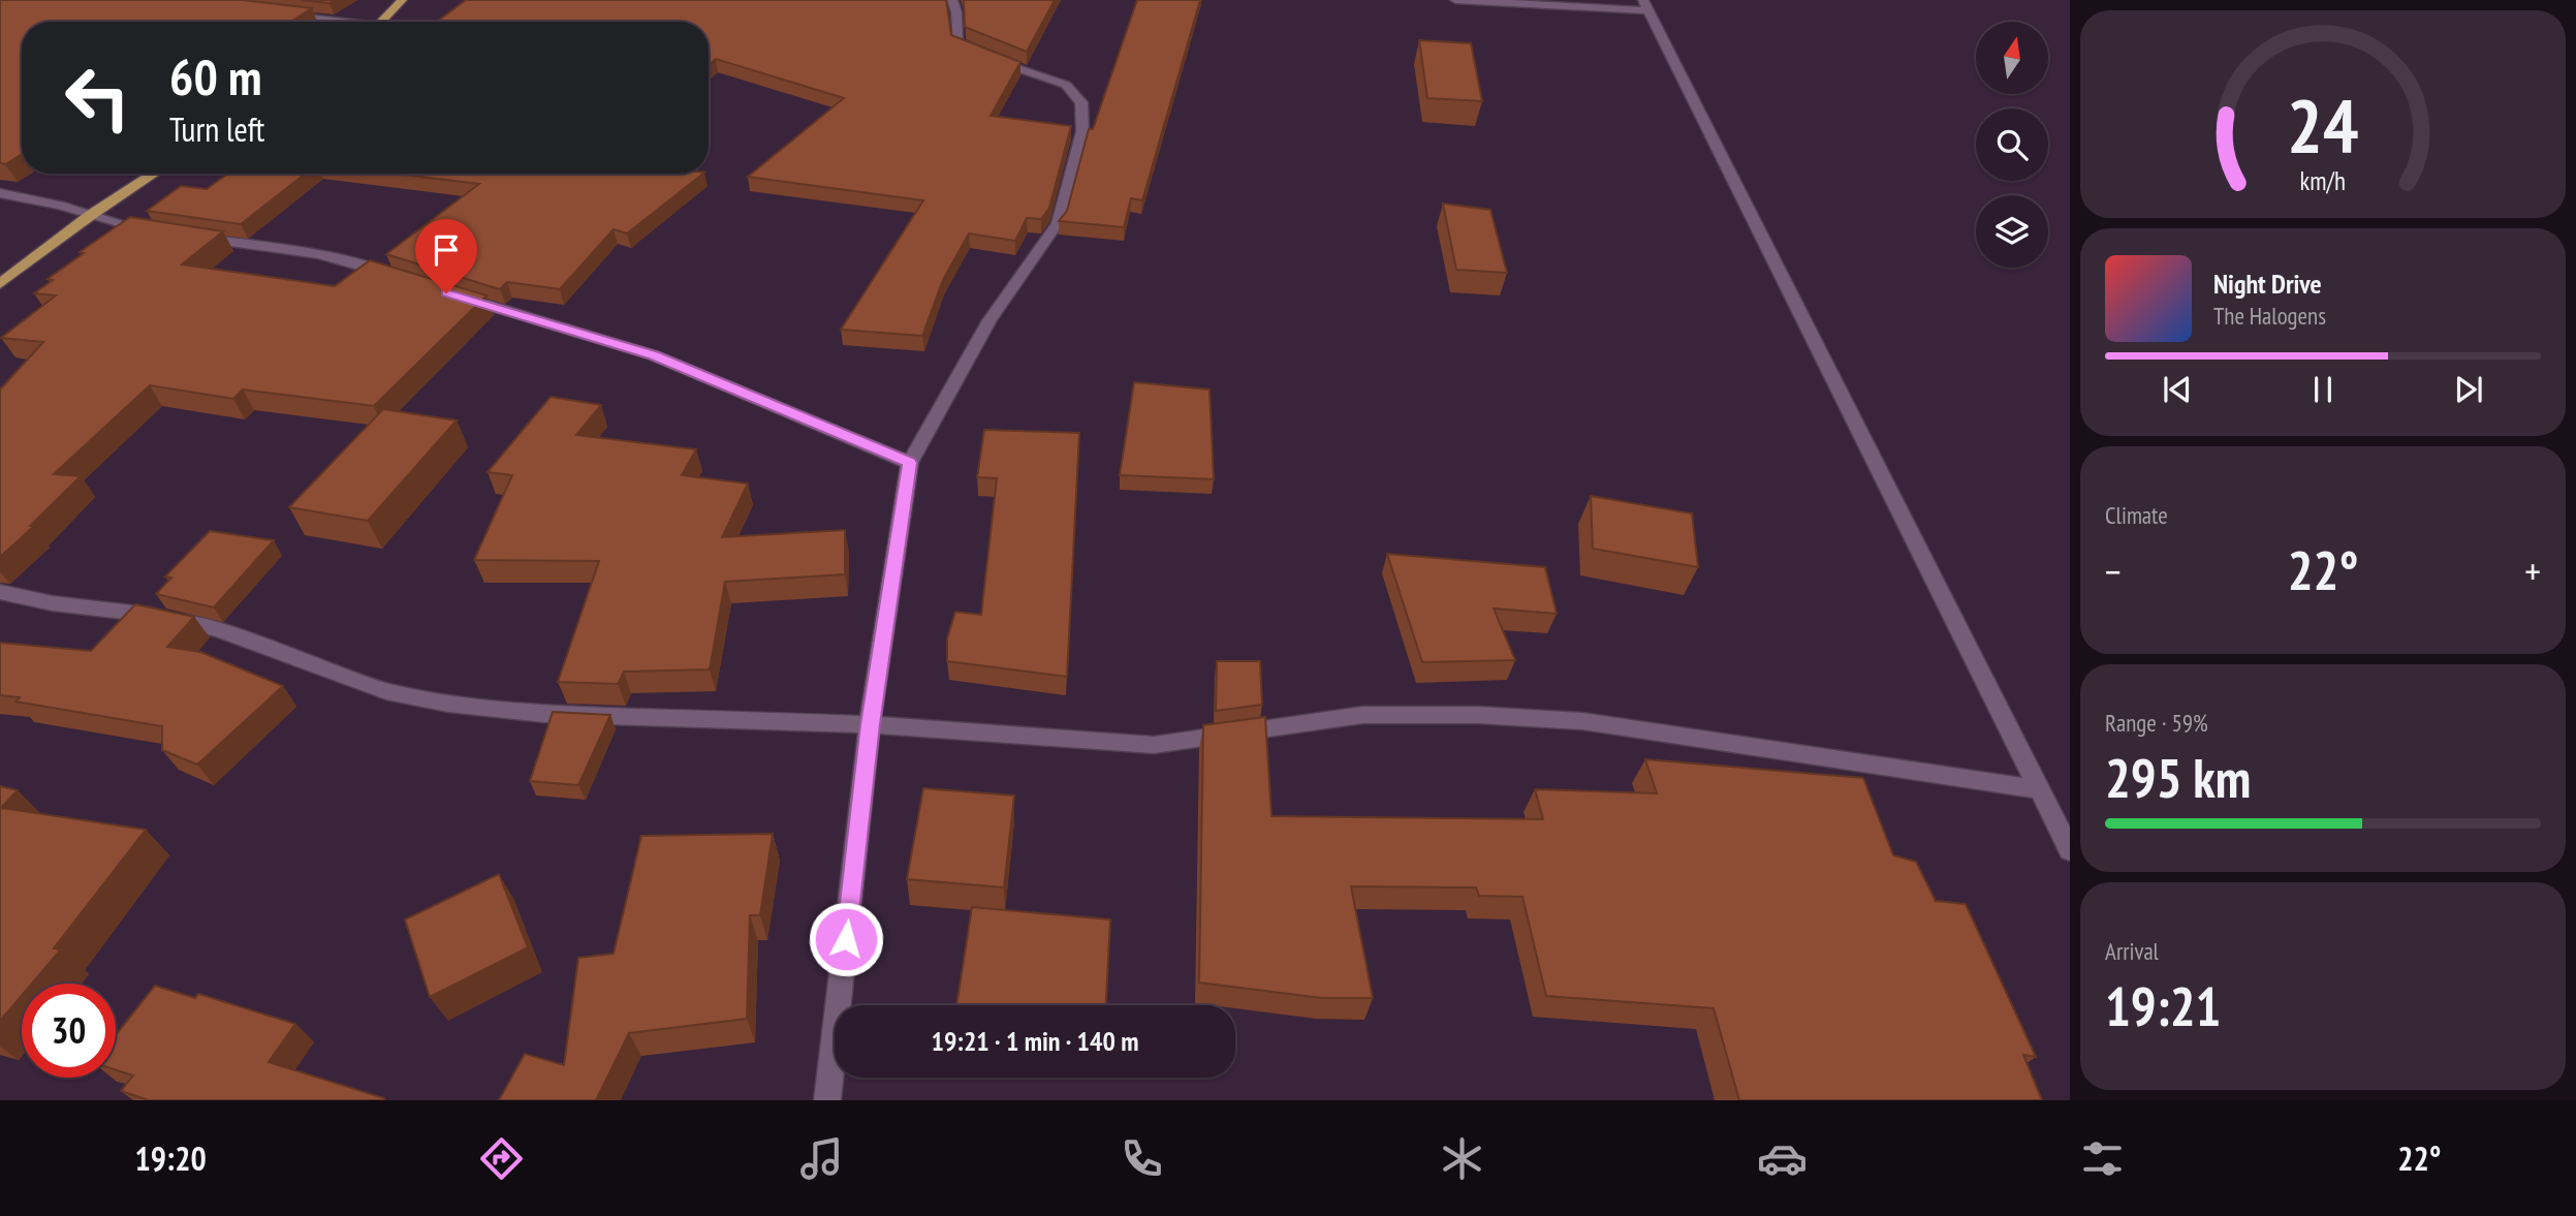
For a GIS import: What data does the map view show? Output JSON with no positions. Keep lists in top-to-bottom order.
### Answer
{
  "north": "top",
  "page": {
    "turn": ["60 m", "Turn left"],
    "song": ["Night Drive", "The Halogens"],
    "tile": [
      "Climate",
      ["Range · 59%", "295 km"],
      ["Arrival", "19:21"]
    ],
    "heat": ["−", "22°", "+"],
    "limit": "30",
    "trip": "19:21 · 1 min · 140 m",
    "tabs": ["19:20", "22°"],
    "gauge": ["24", "km/h"]
  }
}
